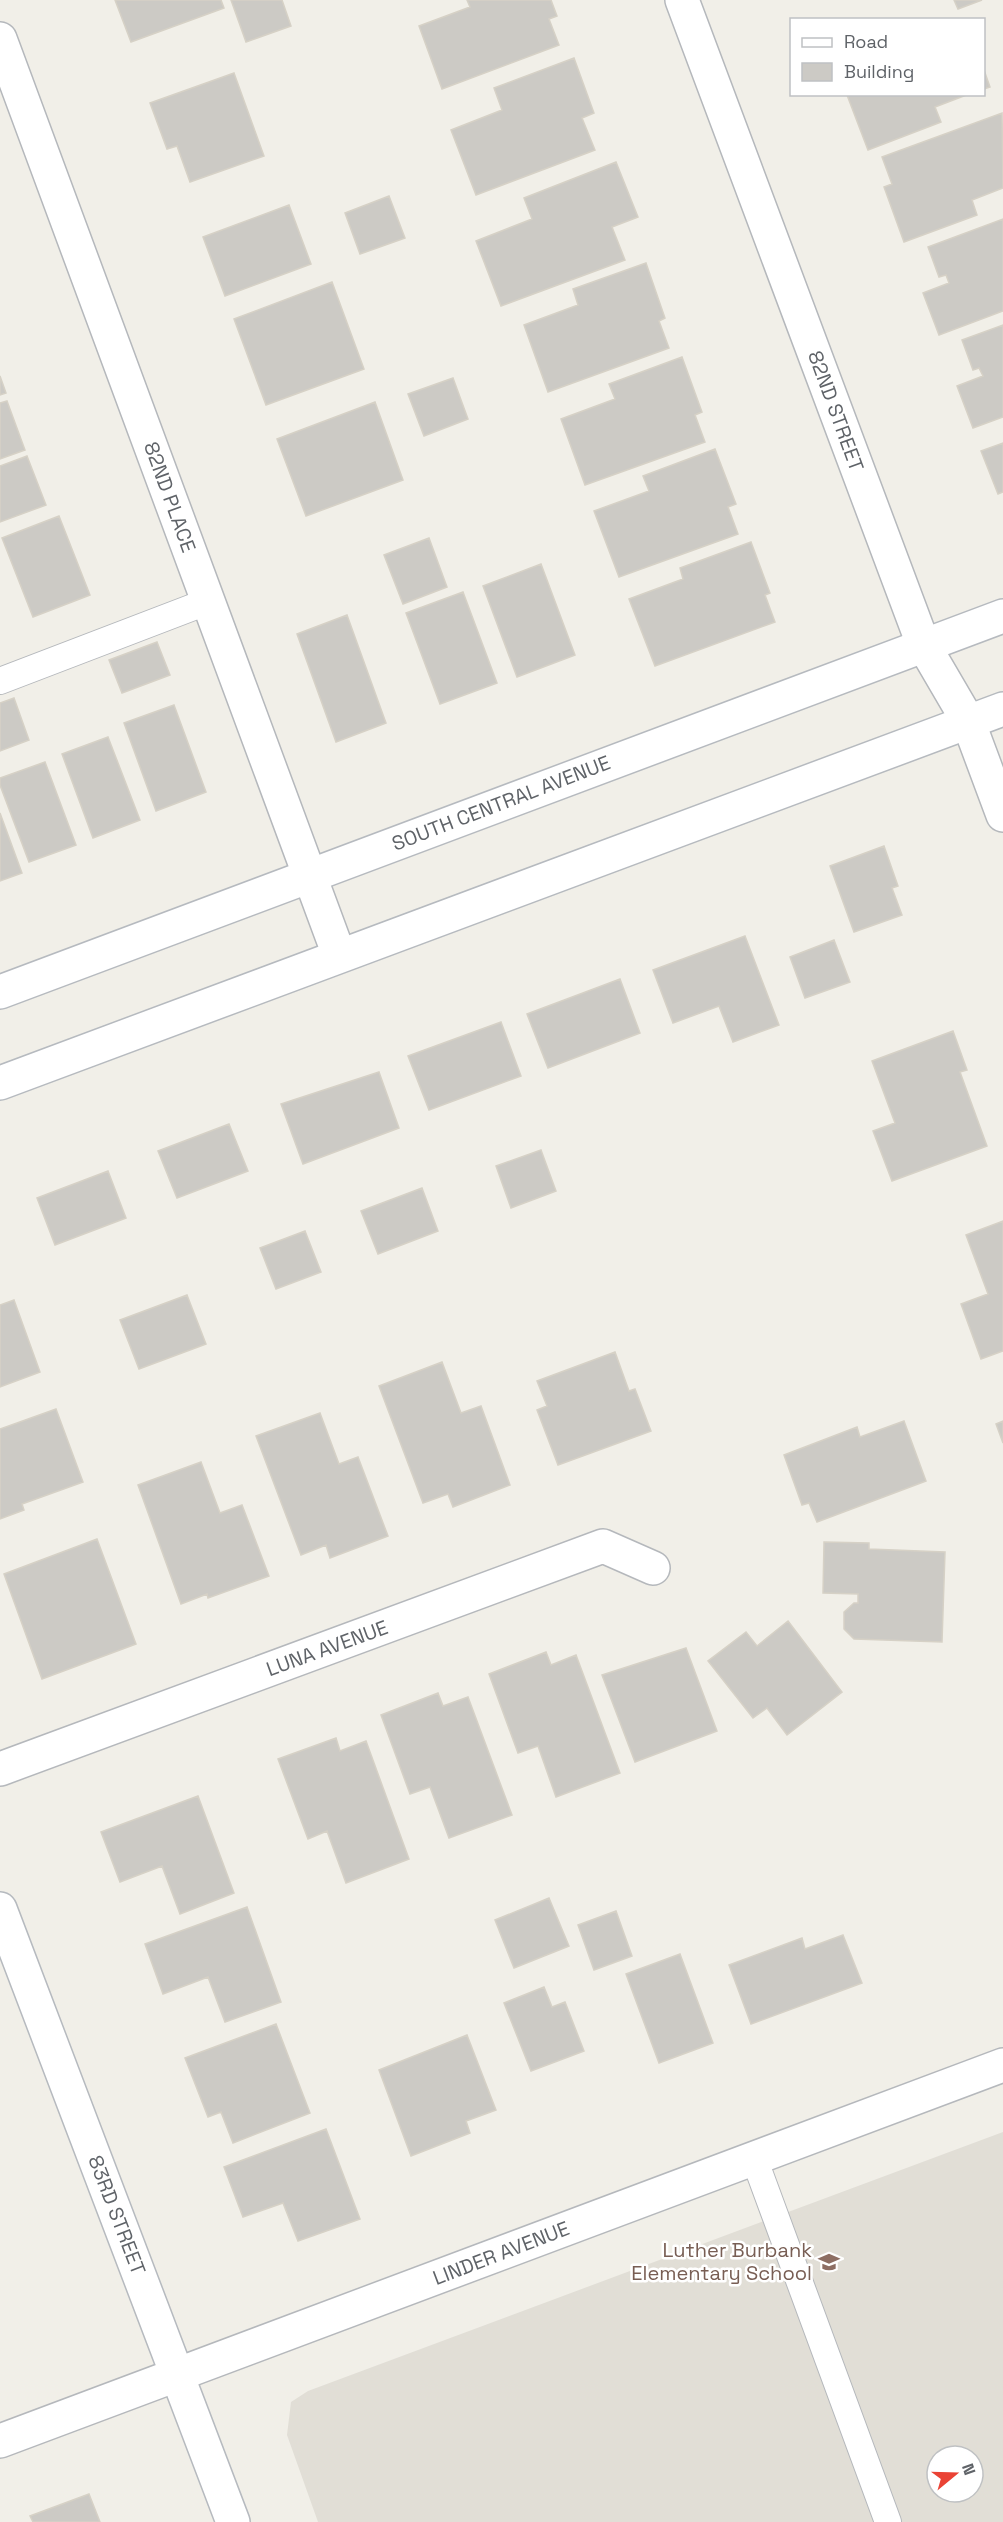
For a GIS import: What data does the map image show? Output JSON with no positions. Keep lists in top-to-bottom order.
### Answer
{
  "streets": {
    "street": [
      "82ND STREET",
      "82ND PLACE",
      "SOUTH CENTRAL AVENUE",
      "LUNA AVENUE",
      "83RD STREET",
      "LINDER AVENUE"
    ]
  },
  "crossings": [
    ["82ND STREET", "SOUTH CENTRAL AVENUE"],
    ["82ND PLACE", "SOUTH CENTRAL AVENUE"],
    ["83RD STREET", "LINDER AVENUE"]
  ],
  "places": {
    "school or university": ["Luther Burbank Elementary School"]
  },
  "legend": ["Road", "Building"],
  "north": "right"
}
